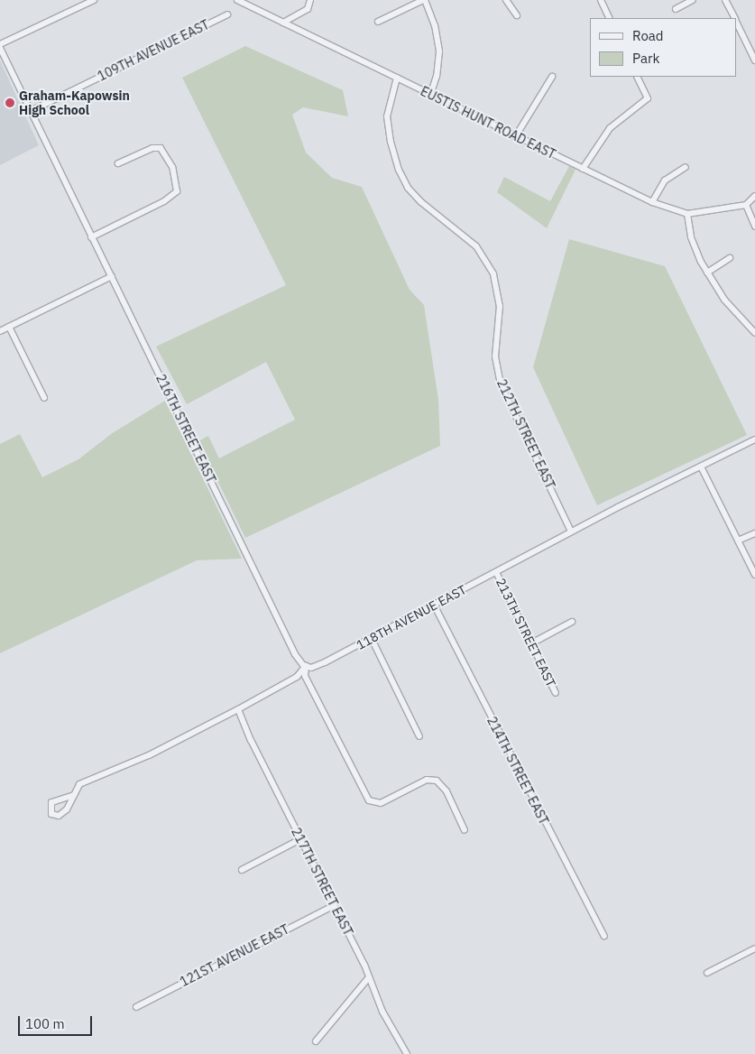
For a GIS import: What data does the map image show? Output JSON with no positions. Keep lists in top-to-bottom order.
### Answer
{
  "streets": {
    "street": [
      "109TH AVENUE EAST",
      "EUSTIS HUNT ROAD EAST",
      "216TH STREET EAST",
      "212TH STREET EAST",
      "118TH AVENUE EAST",
      "213TH STREET EAST",
      "214TH STREET EAST",
      "217TH STREET EAST",
      "121ST AVENUE EAST"
    ]
  },
  "crossings": [
    ["109TH AVENUE EAST", "216TH STREET EAST"],
    ["EUSTIS HUNT ROAD EAST", "212TH STREET EAST"],
    ["216TH STREET EAST", "118TH AVENUE EAST"],
    ["212TH STREET EAST", "118TH AVENUE EAST"],
    ["118TH AVENUE EAST", "213TH STREET EAST"],
    ["118TH AVENUE EAST", "214TH STREET EAST"],
    ["217TH STREET EAST", "121ST AVENUE EAST"]
  ],
  "places": ["Graham-Kapowsin High School"],
  "legend": ["Road", "Park"],
  "scale_bar": "100 m"
}
